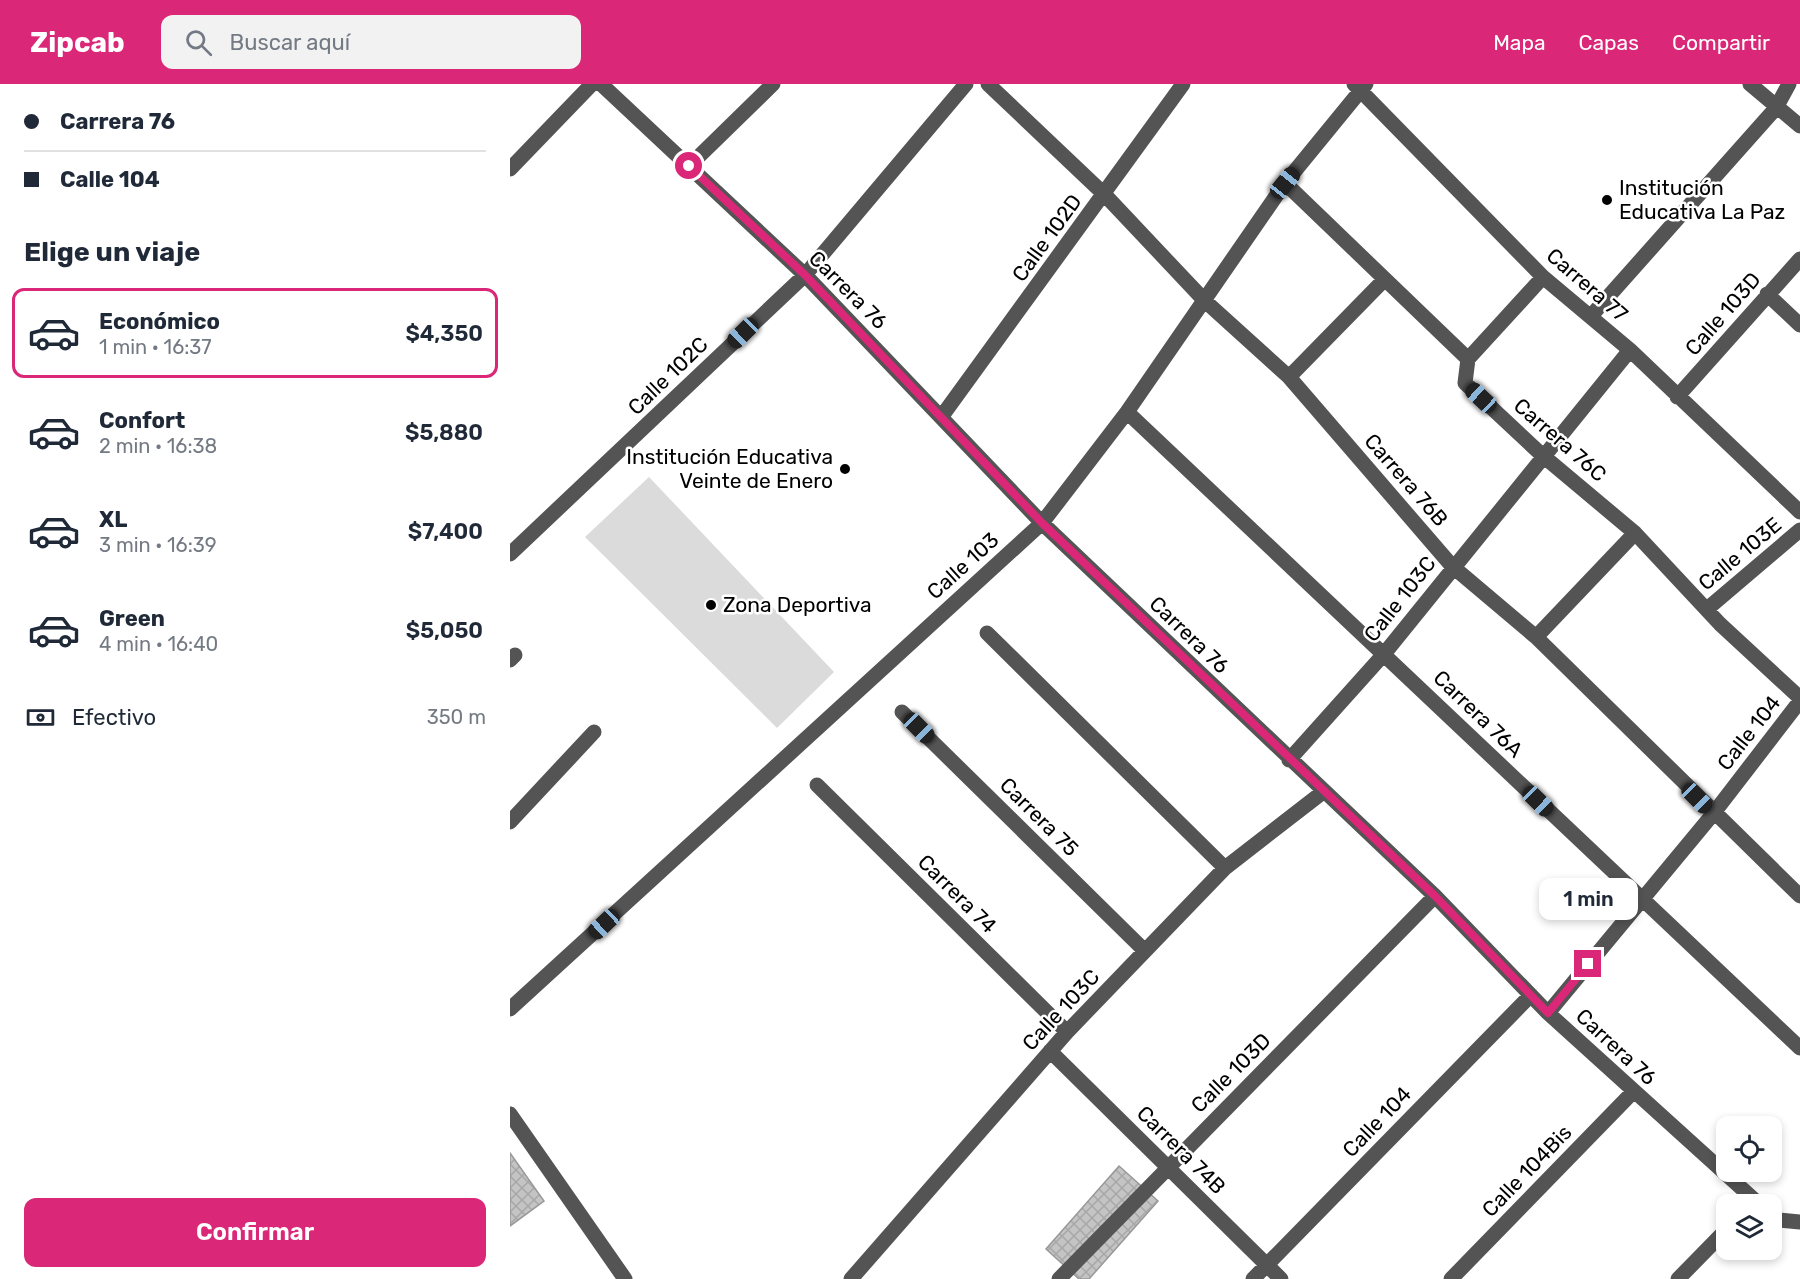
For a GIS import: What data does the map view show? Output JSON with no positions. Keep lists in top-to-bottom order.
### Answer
{
  "streets": {
    "street": [
      "Calle 102D",
      "Carrera 77",
      "Carrera 76",
      "Calle 103D",
      "Calle 102C",
      "Carrera 76C",
      "Carrera 76B",
      "Calle 103E",
      "Calle 103",
      "Calle 103C",
      "Carrera 76A",
      "Calle 104",
      "Carrera 75",
      "Carrera 74",
      "Carrera 74B",
      "Calle 104Bis"
    ]
  },
  "crossings": [
    ["Calle 102D", "Carrera 76"],
    ["Calle 102D", "Carrera 76B"],
    ["Carrera 77", "Calle 103D"],
    ["Carrera 77", "Calle 103"],
    ["Carrera 77", "Calle 103C"],
    ["Carrera 76", "Calle 103D"],
    ["Carrera 76", "Calle 102C"],
    ["Carrera 76", "Calle 103"],
    ["Carrera 76", "Calle 103C"],
    ["Carrera 76", "Calle 104"],
    ["Carrera 76", "Calle 104Bis"],
    ["Calle 103D", "Carrera 74B"],
    ["Carrera 76C", "Calle 103E"],
    ["Carrera 76C", "Calle 103C"],
    ["Carrera 76C", "Calle 104"],
    ["Carrera 76B", "Calle 103"],
    ["Carrera 76B", "Calle 103C"],
    ["Carrera 76B", "Calle 104"],
    ["Calle 103", "Carrera 76A"],
    ["Calle 103C", "Carrera 76A"],
    ["Calle 103C", "Carrera 75"],
    ["Calle 103C", "Carrera 74"],
    ["Calle 103C", "Carrera 74B"],
    ["Carrera 76A", "Calle 104"],
    ["Calle 104", "Carrera 74B"]
  ],
  "places": ["Institución Educativa La Paz", "Institución Educativa Veinte de Enero", "Zona Deportiva"],
  "page": {
    "header": "Zipcab",
    "search": "Buscar aquí",
    "nav": ["Mapa", "Capas", "Compartir"],
    "banner": ["Carrera 76", "Calle 104"],
    "heading": "Elige un viaje",
    "list": [
      {
        "name": "Económico",
        "note": "1 min · 16:37",
        "value": "$4,350"
      },
      {
        "name": "Confort",
        "note": "2 min · 16:38",
        "value": "$5,880"
      },
      {
        "name": "XL",
        "note": "3 min · 16:39",
        "value": "$7,400"
      },
      {
        "name": "Green",
        "note": "4 min · 16:40",
        "value": "$5,050"
      }
    ],
    "pay": ["Efectivo", "350 m"],
    "bubble": "1 min",
    "buttons": "Confirmar"
  }
}
